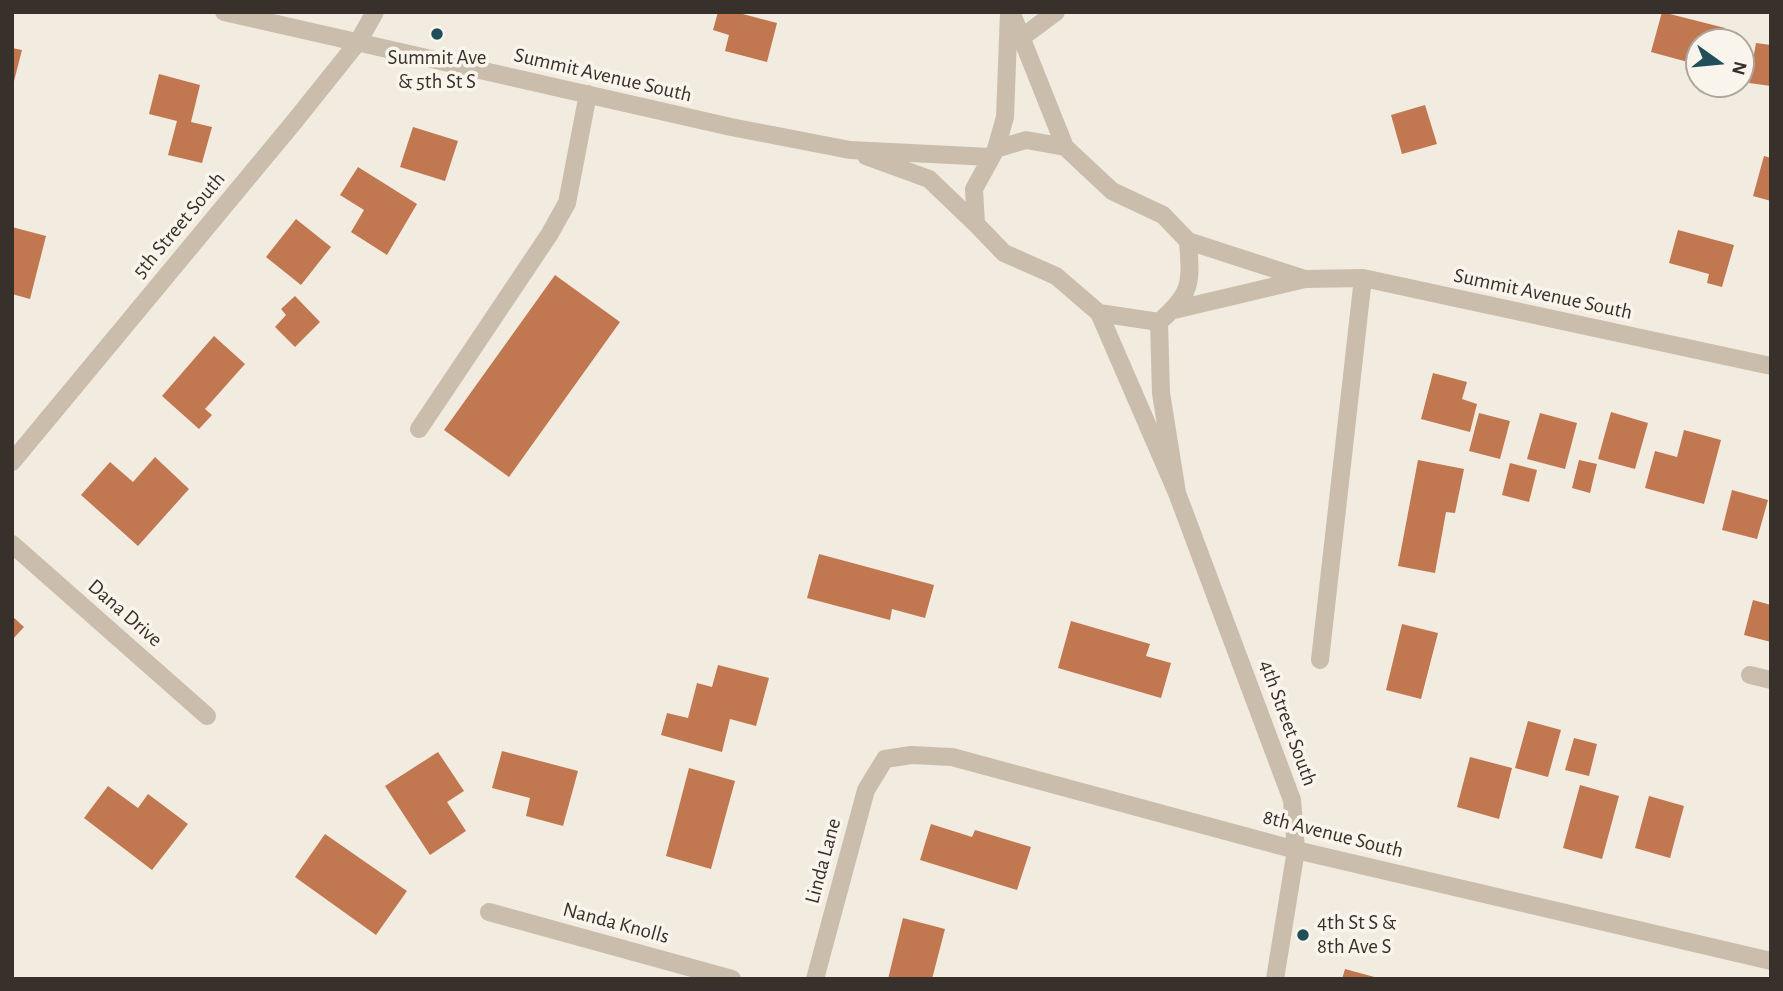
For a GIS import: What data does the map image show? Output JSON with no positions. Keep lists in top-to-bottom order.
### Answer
{
  "streets": {
    "street": [
      "Summit Avenue South",
      "5th Street South",
      "Dana Drive",
      "4th Street South",
      "8th Avenue South",
      "Linda Lane",
      "Nanda Knolls"
    ]
  },
  "crossings": [
    ["Summit Avenue South", "5th Street South"],
    ["Summit Avenue South", "4th Street South"],
    ["4th Street South", "8th Avenue South"],
    ["8th Avenue South", "Linda Lane"]
  ],
  "places": ["Summit Ave & 5th St S", "4th St S & 8th Ave S"],
  "north": "right"
}
